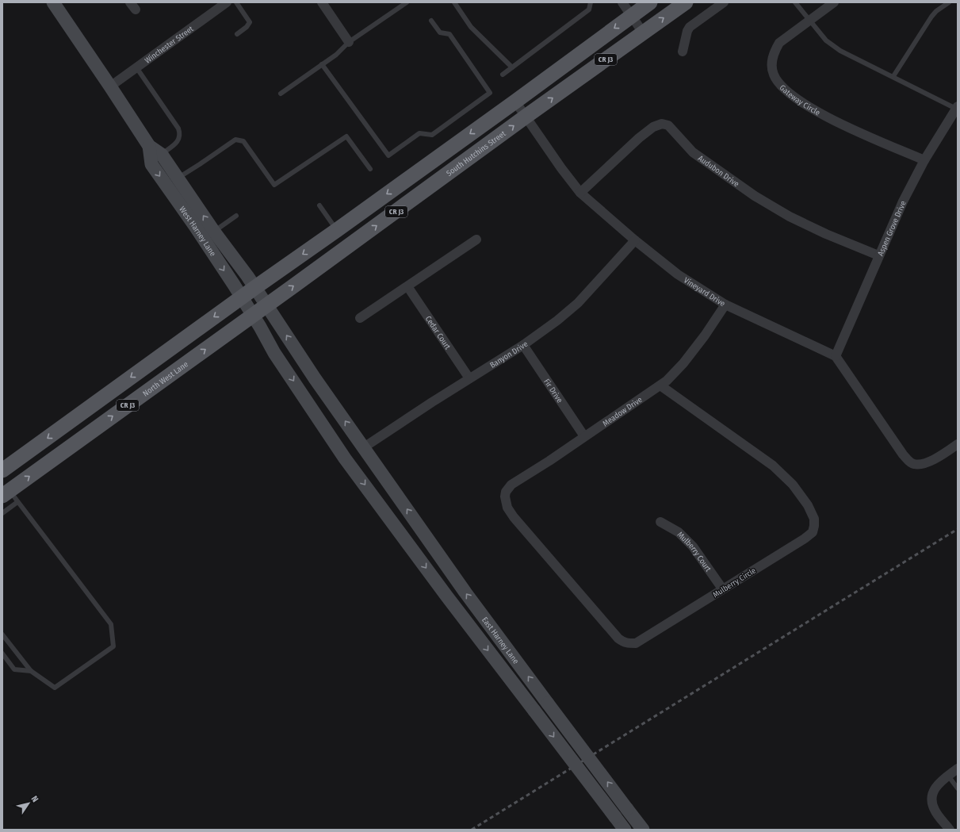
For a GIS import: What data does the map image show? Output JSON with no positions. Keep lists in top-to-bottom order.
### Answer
{
  "streets": {
    "main road": [
      "CR J3",
      "South Hutchins Street",
      "West Harney Lane",
      "North West Lane",
      "East Harney Lane"
    ],
    "street": [
      "Winchester Street",
      "Gateway Circle",
      "Audubon Drive",
      "Aspen Grove Drive",
      "Vineyard Drive",
      "Cedar Court",
      "Banyon Drive",
      "Fir Drive",
      "Meadow Drive",
      "Mulberry Court",
      "Mulberry Circle"
    ]
  },
  "crossings": [
    ["Winchester Street", "West Harney Lane"],
    ["CR J3", "West Harney Lane"],
    ["CR J3", "Vineyard Drive"],
    ["Gateway Circle", "Aspen Grove Drive"],
    ["South Hutchins Street", "West Harney Lane"],
    ["South Hutchins Street", "Vineyard Drive"],
    ["South Hutchins Street", "North West Lane"],
    ["South Hutchins Street", "East Harney Lane"],
    ["Audubon Drive", "Aspen Grove Drive"],
    ["Audubon Drive", "Vineyard Drive"],
    ["Aspen Grove Drive", "Vineyard Drive"],
    ["West Harney Lane", "North West Lane"],
    ["West Harney Lane", "East Harney Lane"],
    ["Vineyard Drive", "Banyon Drive"],
    ["Vineyard Drive", "Meadow Drive"],
    ["Cedar Court", "Banyon Drive"],
    ["Banyon Drive", "Fir Drive"],
    ["Banyon Drive", "East Harney Lane"],
    ["North West Lane", "East Harney Lane"],
    ["Fir Drive", "Meadow Drive"],
    ["Meadow Drive", "Mulberry Circle"],
    ["Mulberry Court", "Mulberry Circle"]
  ],
  "north": "top right"
}
